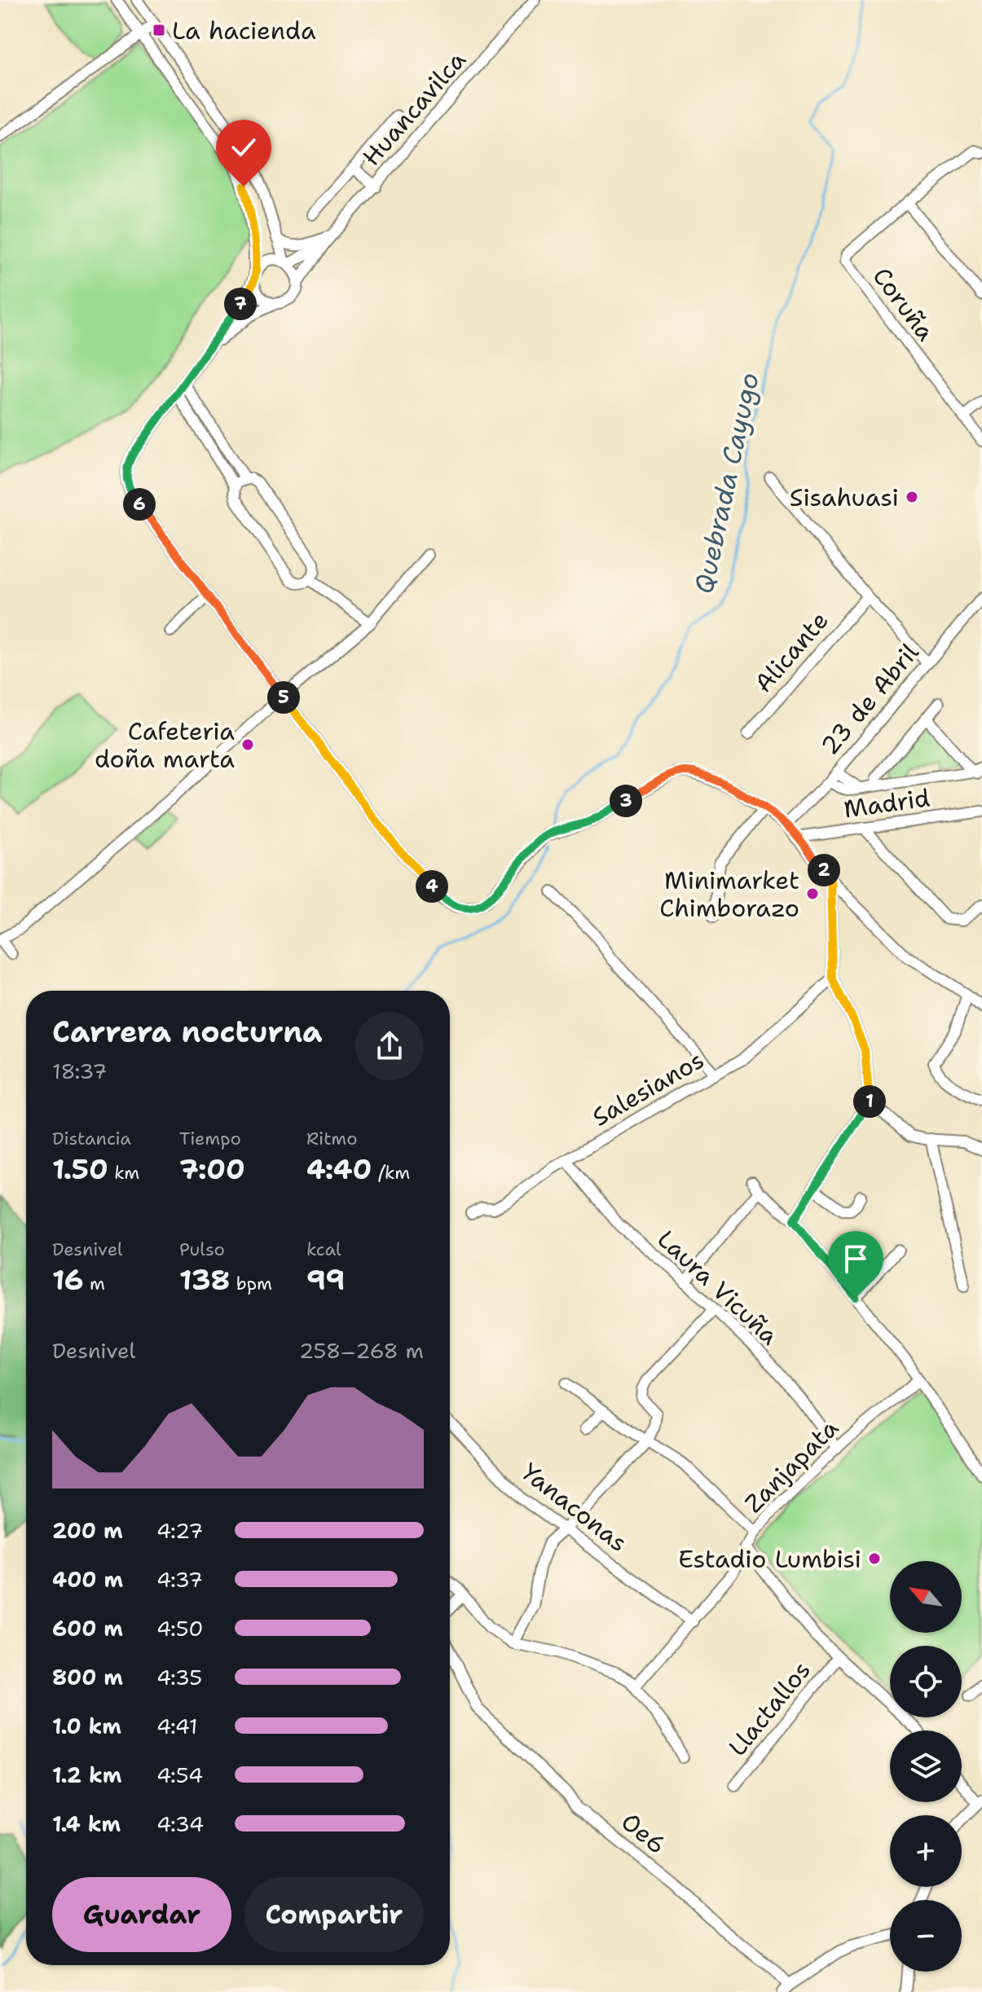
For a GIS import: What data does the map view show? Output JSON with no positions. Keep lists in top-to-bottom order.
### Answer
{
  "streets": {
    "street": [
      "Huancavilca",
      "Coruña",
      "Alicante",
      "23 de Abril",
      "Madrid",
      "Salesianos",
      "Laura Vicuña",
      "Zanjapata",
      "Yanaconas",
      "Llactallos",
      "Oe6"
    ]
  },
  "crossings": [
    ["Salesianos", "Laura Vicuña"],
    ["Laura Vicuña", "Zanjapata"],
    ["Zanjapata", "Yanaconas"]
  ],
  "water": ["Quebrada Cayugo"],
  "places": {
    "transit": ["La hacienda"],
    "other": [
      "Sisahuasi",
      "Cafeteria doña marta",
      "Minimarket Chimborazo",
      "Estadio Lumbisi"
    ]
  },
  "north": "top left",
  "page": {
    "pins": [
      "7",
      "6",
      "5",
      "3",
      "2",
      "4",
      "1"
    ],
    "heading": ["Carrera nocturna", "18:37"],
    "stats": [
      ["Distancia", "1.50 km"],
      ["Tiempo", "7:00"],
      ["Ritmo", "4:40 /km"],
      ["Desnivel", "16 m"],
      ["Pulso", "138 bpm"],
      ["kcal", "99"]
    ],
    "chart": ["Desnivel", "258–268 m"],
    "list": [
      {
        "name": "200 m",
        "note": "4:27"
      },
      {
        "name": "400 m",
        "note": "4:37"
      },
      {
        "name": "600 m",
        "note": "4:50"
      },
      {
        "name": "800 m",
        "note": "4:35"
      },
      {
        "name": "1.0 km",
        "note": "4:41"
      },
      {
        "name": "1.2 km",
        "note": "4:54"
      },
      {
        "name": "1.4 km",
        "note": "4:34"
      }
    ],
    "map_buttons": ["+", "−"],
    "buttons": ["Guardar", "Compartir"]
  }
}
